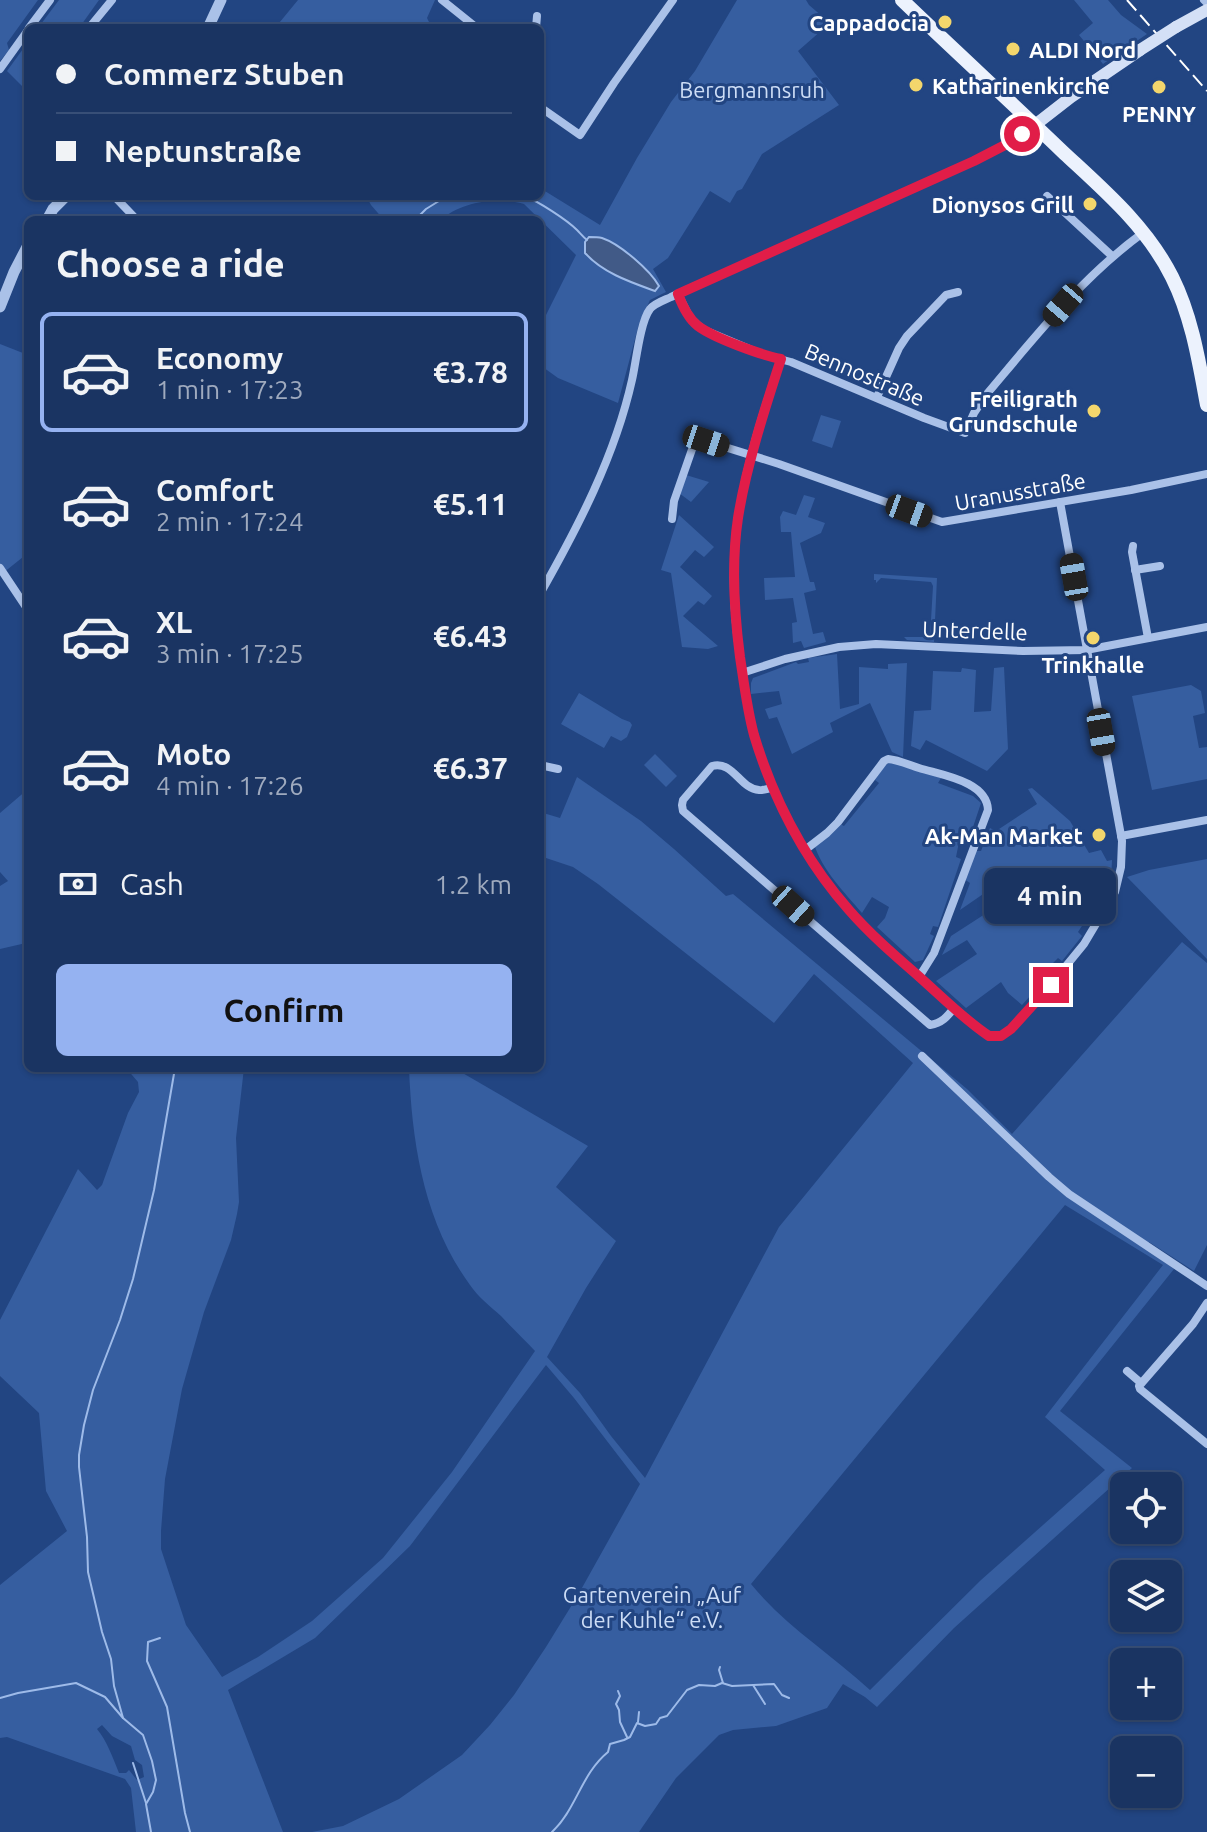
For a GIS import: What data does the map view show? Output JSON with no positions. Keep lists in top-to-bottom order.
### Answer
{
  "streets": {
    "street": ["Bennostraße", "Uranusstraße", "Unterdelle"]
  },
  "parks": ["Bergmannsruh", "Gartenverein „Auf der Kuhle“ e.V."],
  "places": [
    "Cappadocia",
    "ALDI Nord",
    "Katharinenkirche",
    "PENNY",
    "Dionysos Grill",
    "Freiligrath Grundschule",
    "Trinkhalle",
    "Ak-Man Market"
  ],
  "page": {
    "banner": ["Commerz Stuben", "Neptunstraße"],
    "heading": "Choose a ride",
    "list": [
      {
        "name": "Economy",
        "note": "1 min · 17:23",
        "value": "€3.78"
      },
      {
        "name": "Comfort",
        "note": "2 min · 17:24",
        "value": "€5.11"
      },
      {
        "name": "XL",
        "note": "3 min · 17:25",
        "value": "€6.43"
      },
      {
        "name": "Moto",
        "note": "4 min · 17:26",
        "value": "€6.37"
      }
    ],
    "pay": ["Cash", "1.2 km"],
    "bubble": "4 min",
    "buttons": "Confirm",
    "map_buttons": ["+", "−"]
  }
}
